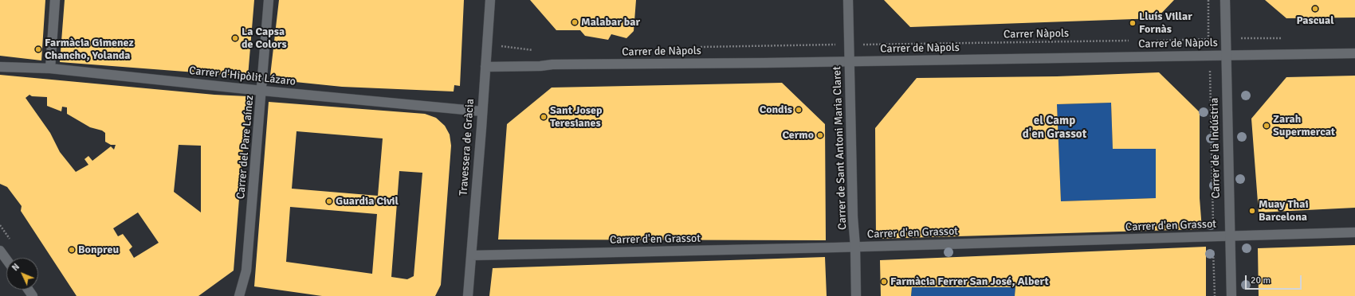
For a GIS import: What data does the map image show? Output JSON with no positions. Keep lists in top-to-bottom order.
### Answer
{
  "streets": {
    "street": [
      "Carrer de Nàpols",
      "Carrer d'Hipòlit Lázaro",
      "Carrer del Pare Laínez",
      "Travessera de Gràcia",
      "Carrer de Sant Antoni Maria Claret",
      "Carrer de la Indústria",
      "Carrer d'en Grassot"
    ],
    "path": ["Carrer Nàpols"]
  },
  "crossings": [
    ["Carrer de Nàpols", "Travessera de Gràcia"],
    ["Carrer de Nàpols", "Carrer de Sant Antoni Maria Claret"],
    ["Carrer de Nàpols", "Carrer de la Indústria"],
    ["Carrer d'Hipòlit Lázaro", "Carrer del Pare Laínez"],
    ["Carrer d'Hipòlit Lázaro", "Travessera de Gràcia"],
    ["Travessera de Gràcia", "Carrer d'en Grassot"],
    ["Carrer de Sant Antoni Maria Claret", "Carrer d'en Grassot"],
    ["Carrer de la Indústria", "Carrer d'en Grassot"]
  ],
  "districts": ["el Camp d'en Grassot"],
  "places": [
    "Pascual",
    "Malabar bar",
    "Lluís Villar Fornàs",
    "La Capsa de Colors",
    "Farmàcia Gimenez Chancho, Yolanda",
    "Condis",
    "Sant Josep Teresianes",
    "Zarah Supermercat",
    "Cermo",
    "Guardia Civil",
    "Muay Thai Barcelona",
    "Bonpreu",
    "Farmàcia Ferrer San José, Albert"
  ],
  "scale_bar": "20 m",
  "north": "top left"
}
